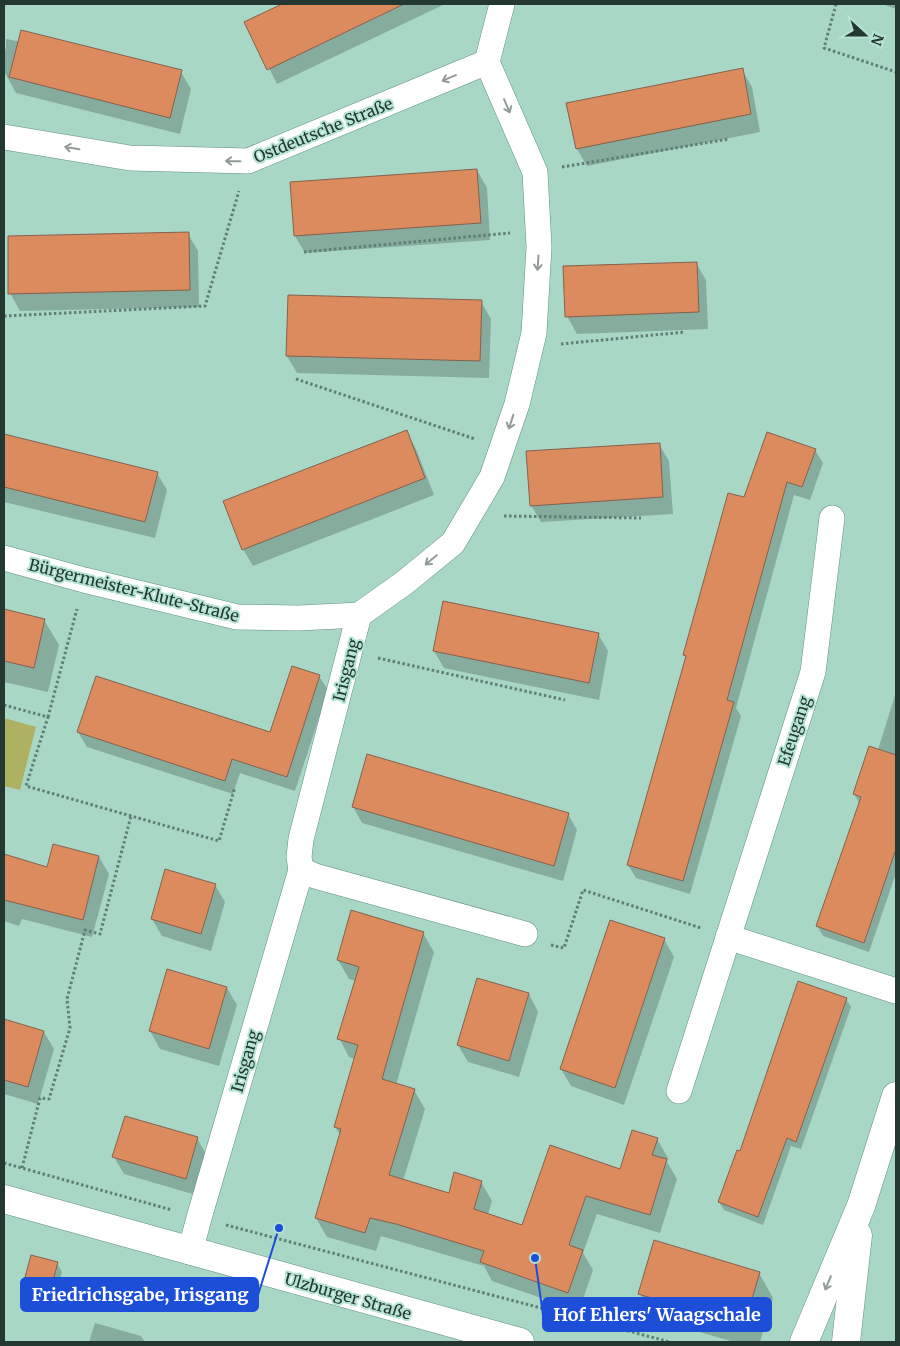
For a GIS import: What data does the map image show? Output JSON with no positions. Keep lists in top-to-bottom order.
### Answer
{
  "streets": {
    "main road": ["Ulzburger Straße"],
    "street": [
      "Ostdeutsche Straße",
      "Bürgermeister-Klute-Straße",
      "Irisgang",
      "Efeugang"
    ]
  },
  "crossings": [
    ["Bürgermeister-Klute-Straße", "Irisgang"],
    ["Irisgang", "Ulzburger Straße"]
  ],
  "one_way": ["Ostdeutsche Straße"],
  "places": ["Friedrichsgabe, Irisgang", "Hof Ehlers' Waagschale"],
  "north": "right"
}
